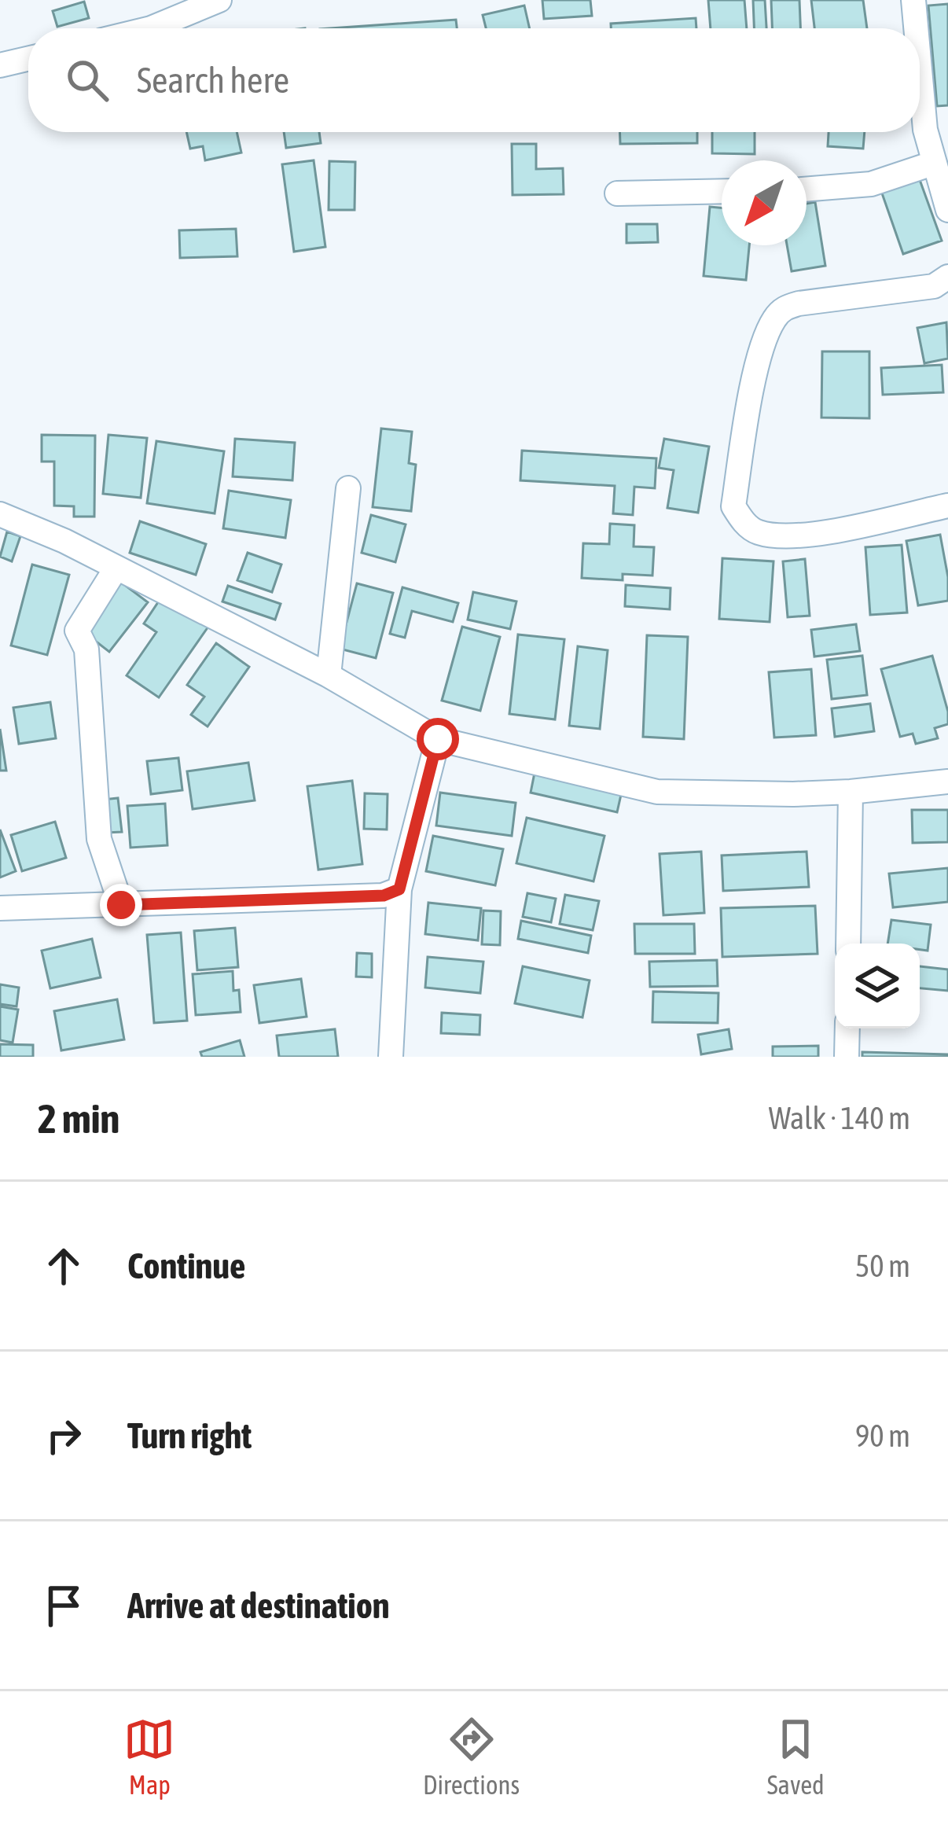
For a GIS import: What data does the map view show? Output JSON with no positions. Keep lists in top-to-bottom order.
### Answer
{
  "north": "bottom left",
  "page": {
    "search": "Search here",
    "heading": ["2 min", "Walk · 140 m"],
    "list": [
      ["Continue", "50 m"],
      ["Turn right", "90 m"],
      "Arrive at destination"
    ],
    "nav": ["Map", "Directions", "Saved"]
  }
}
